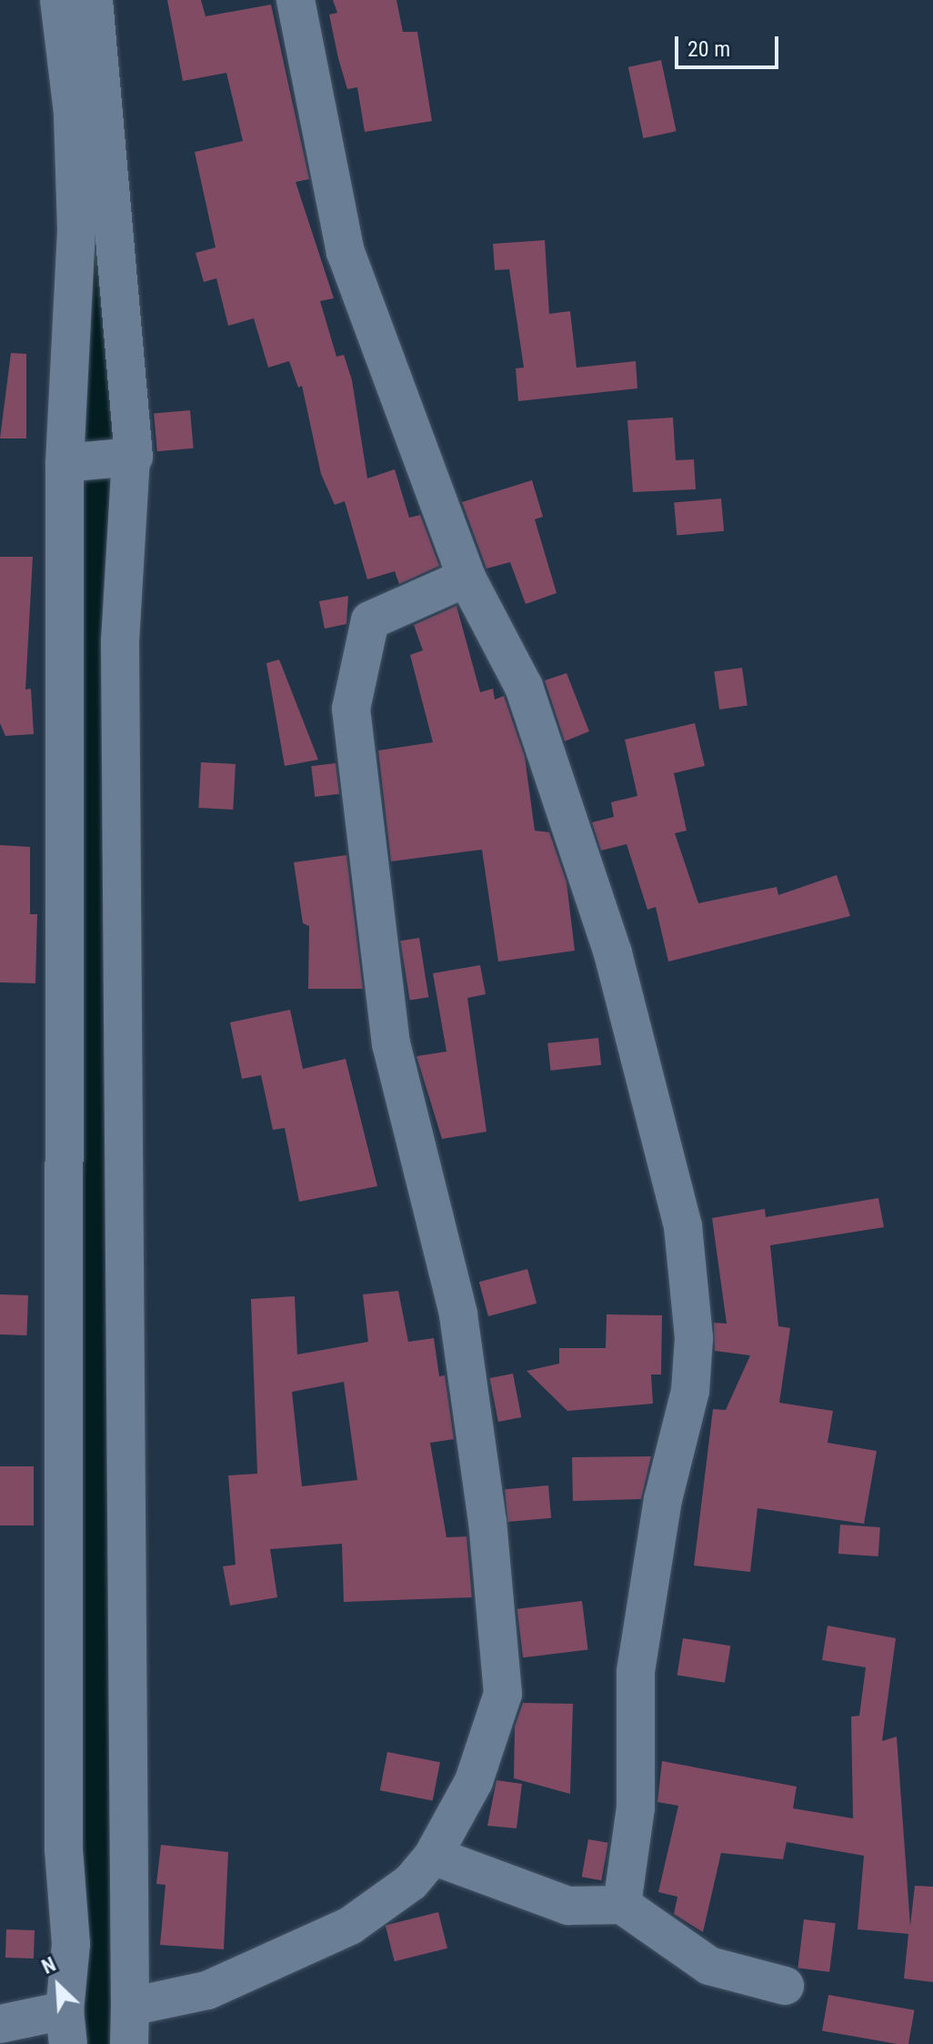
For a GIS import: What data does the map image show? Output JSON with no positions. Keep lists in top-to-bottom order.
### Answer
{
  "scale_bar": "20 m",
  "north": "top left"
}
